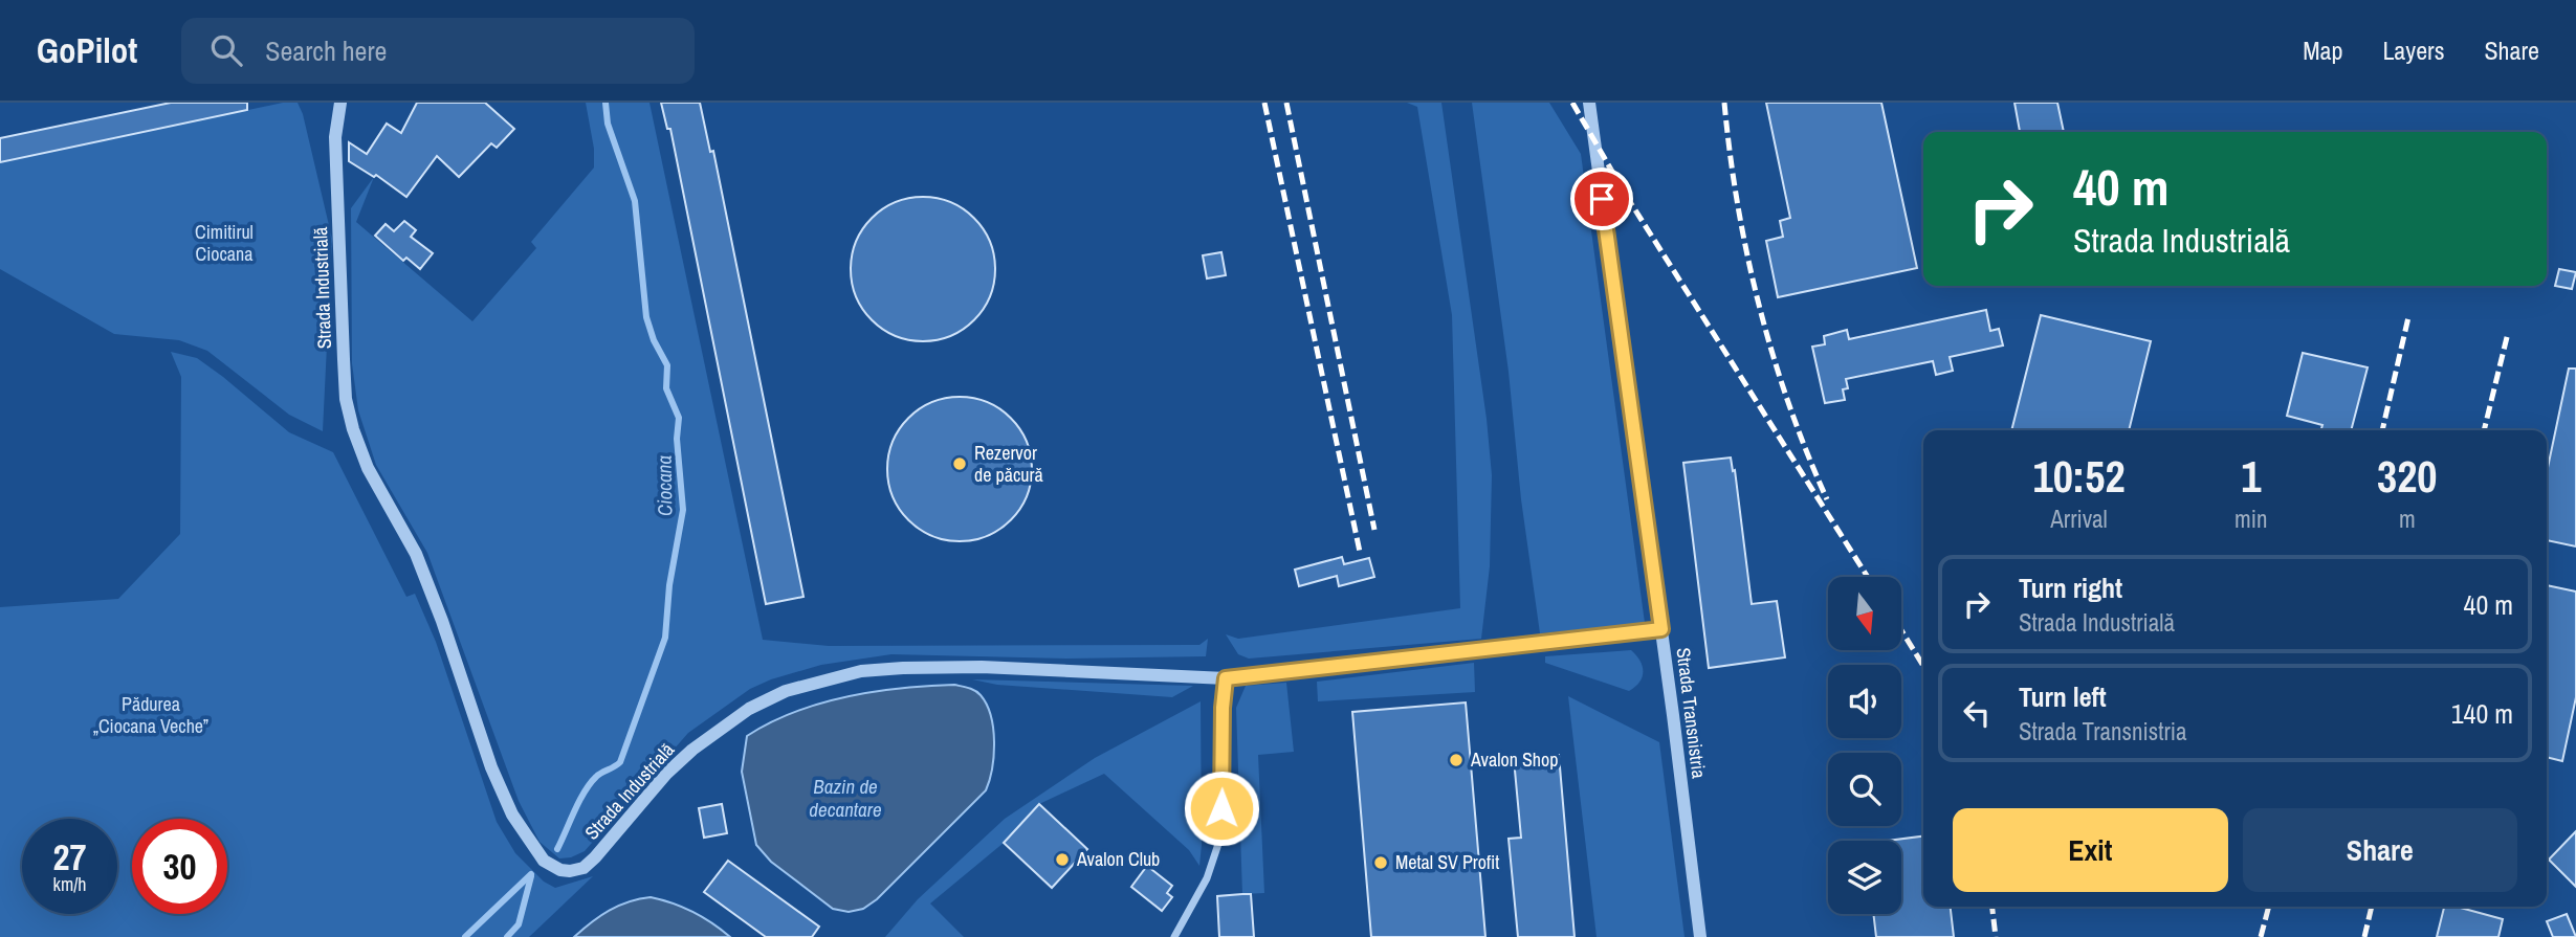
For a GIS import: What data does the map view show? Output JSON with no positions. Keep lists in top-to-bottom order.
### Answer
{
  "streets": {
    "street": ["Strada Industrială", "Strada Transnistria"]
  },
  "crossings": [
    ["Strada Industrială", "Strada Transnistria"]
  ],
  "water": ["Ciocana", "Bazin de decantare"],
  "parks": ["Cimitirul Ciocana", "Pădurea „Ciocana Veche”"],
  "places": [
    "Rezervor de păcură",
    "Avalon Shop",
    "Avalon Club",
    "Metal SV Profit"
  ],
  "north": "bottom",
  "page": {
    "header": "GoPilot",
    "search": "Search here",
    "nav": ["Map", "Layers", "Share"],
    "turn": ["40 m", "Strada Industrială"],
    "eta": [
      "10:52",
      "Arrival",
      "1",
      "min",
      "320",
      "m"
    ],
    "list": [
      {
        "name": "Turn right",
        "note": "Strada Industrială",
        "value": "40 m"
      },
      {
        "name": "Turn left",
        "note": "Strada Transnistria",
        "value": "140 m"
      }
    ],
    "buttons": ["Exit", "Share"],
    "speed": "27 km/h",
    "limit": "30"
  }
}
